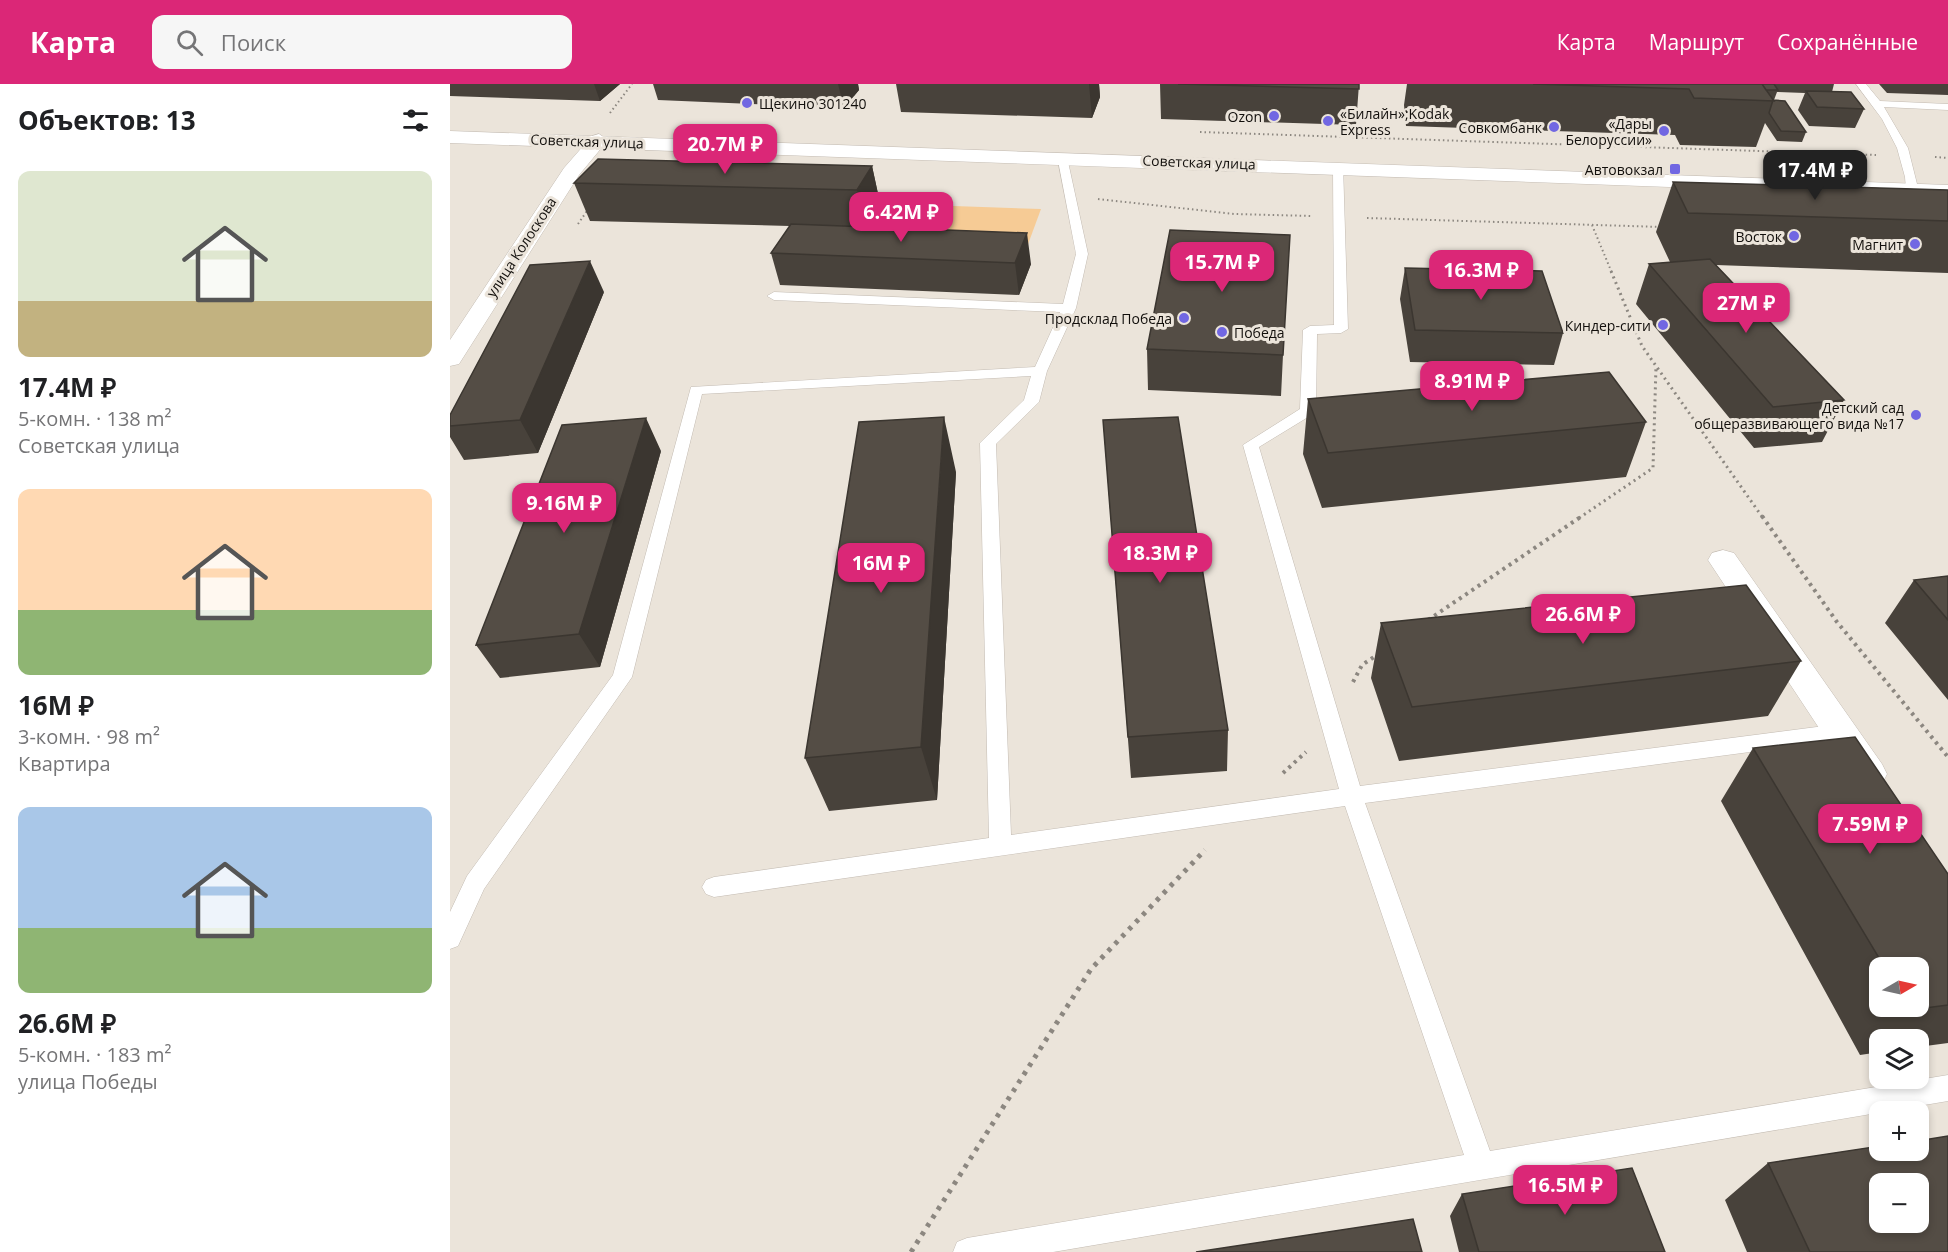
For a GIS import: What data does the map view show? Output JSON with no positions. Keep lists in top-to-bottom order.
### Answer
{
  "streets": {
    "main road": ["Советская улица", "улица Колоскова"]
  },
  "crossings": [
    ["Советская улица", "улица Колоскова"]
  ],
  "places": {
    "other": [
      "Щекино 301240",
      "Ozon",
      "«Билайн»;Kodak Express",
      "Совкомбанк",
      "«Дары Белоруссии»",
      "Восток",
      "Магнит",
      "Продсклад Победа",
      "Киндер-сити",
      "Победа",
      "Детский сад общеразвивающего вида №17"
    ],
    "transit": ["Автовокзал"]
  },
  "north": "right",
  "page": {
    "header": "Карта",
    "search": "Поиск",
    "nav": ["Карта", "Маршрут", "Сохранённые"],
    "heading": "Объектов: 13",
    "price": [
      "20.7M ₽",
      "17.4M ₽",
      "6.42M ₽",
      "15.7M ₽",
      "16.3M ₽",
      "27M ₽",
      "8.91M ₽",
      "9.16M ₽",
      "18.3M ₽",
      "16M ₽",
      "26.6M ₽",
      "7.59M ₽",
      "16.5M ₽"
    ],
    "list": [
      {
        "name": "17.4M ₽",
        "note": "5-комн. · 138 m² · Советская улица"
      },
      {
        "name": "16M ₽",
        "note": "3-комн. · 98 m² · Квартира"
      },
      {
        "name": "26.6M ₽",
        "note": "5-комн. · 183 m² · улица Победы"
      }
    ],
    "map_buttons": ["+", "−"]
  }
}
